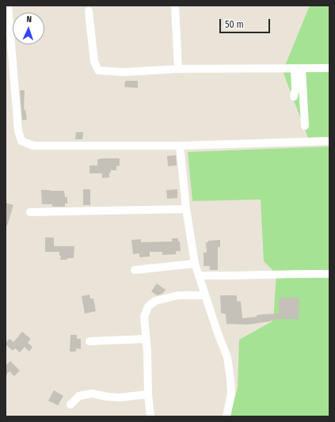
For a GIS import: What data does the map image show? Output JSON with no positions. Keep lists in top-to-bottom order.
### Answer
{
  "scale_bar": "50 m",
  "north": "top"
}
